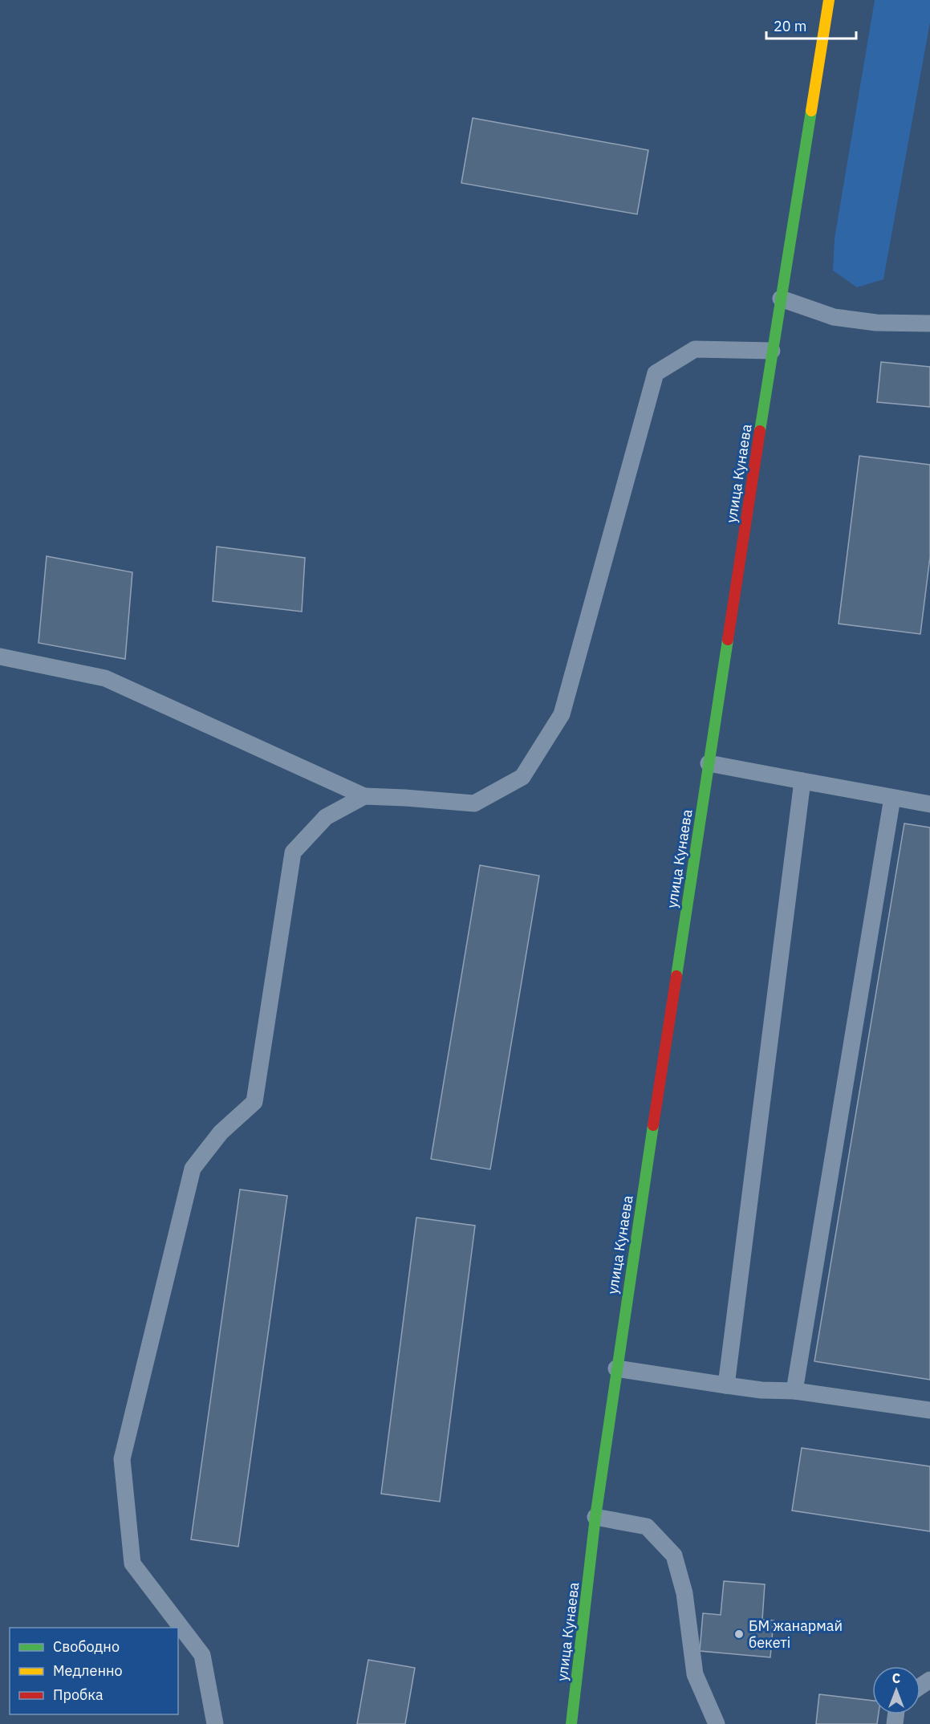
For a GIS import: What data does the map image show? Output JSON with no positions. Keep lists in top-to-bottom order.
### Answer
{
  "streets": {
    "street": ["улица Кунаева"]
  },
  "places": ["БМ жанармай бекеті"],
  "legend": ["Свободно", "Медленно", "Пробка"],
  "scale_bar": "20 m",
  "north": "top"
}
